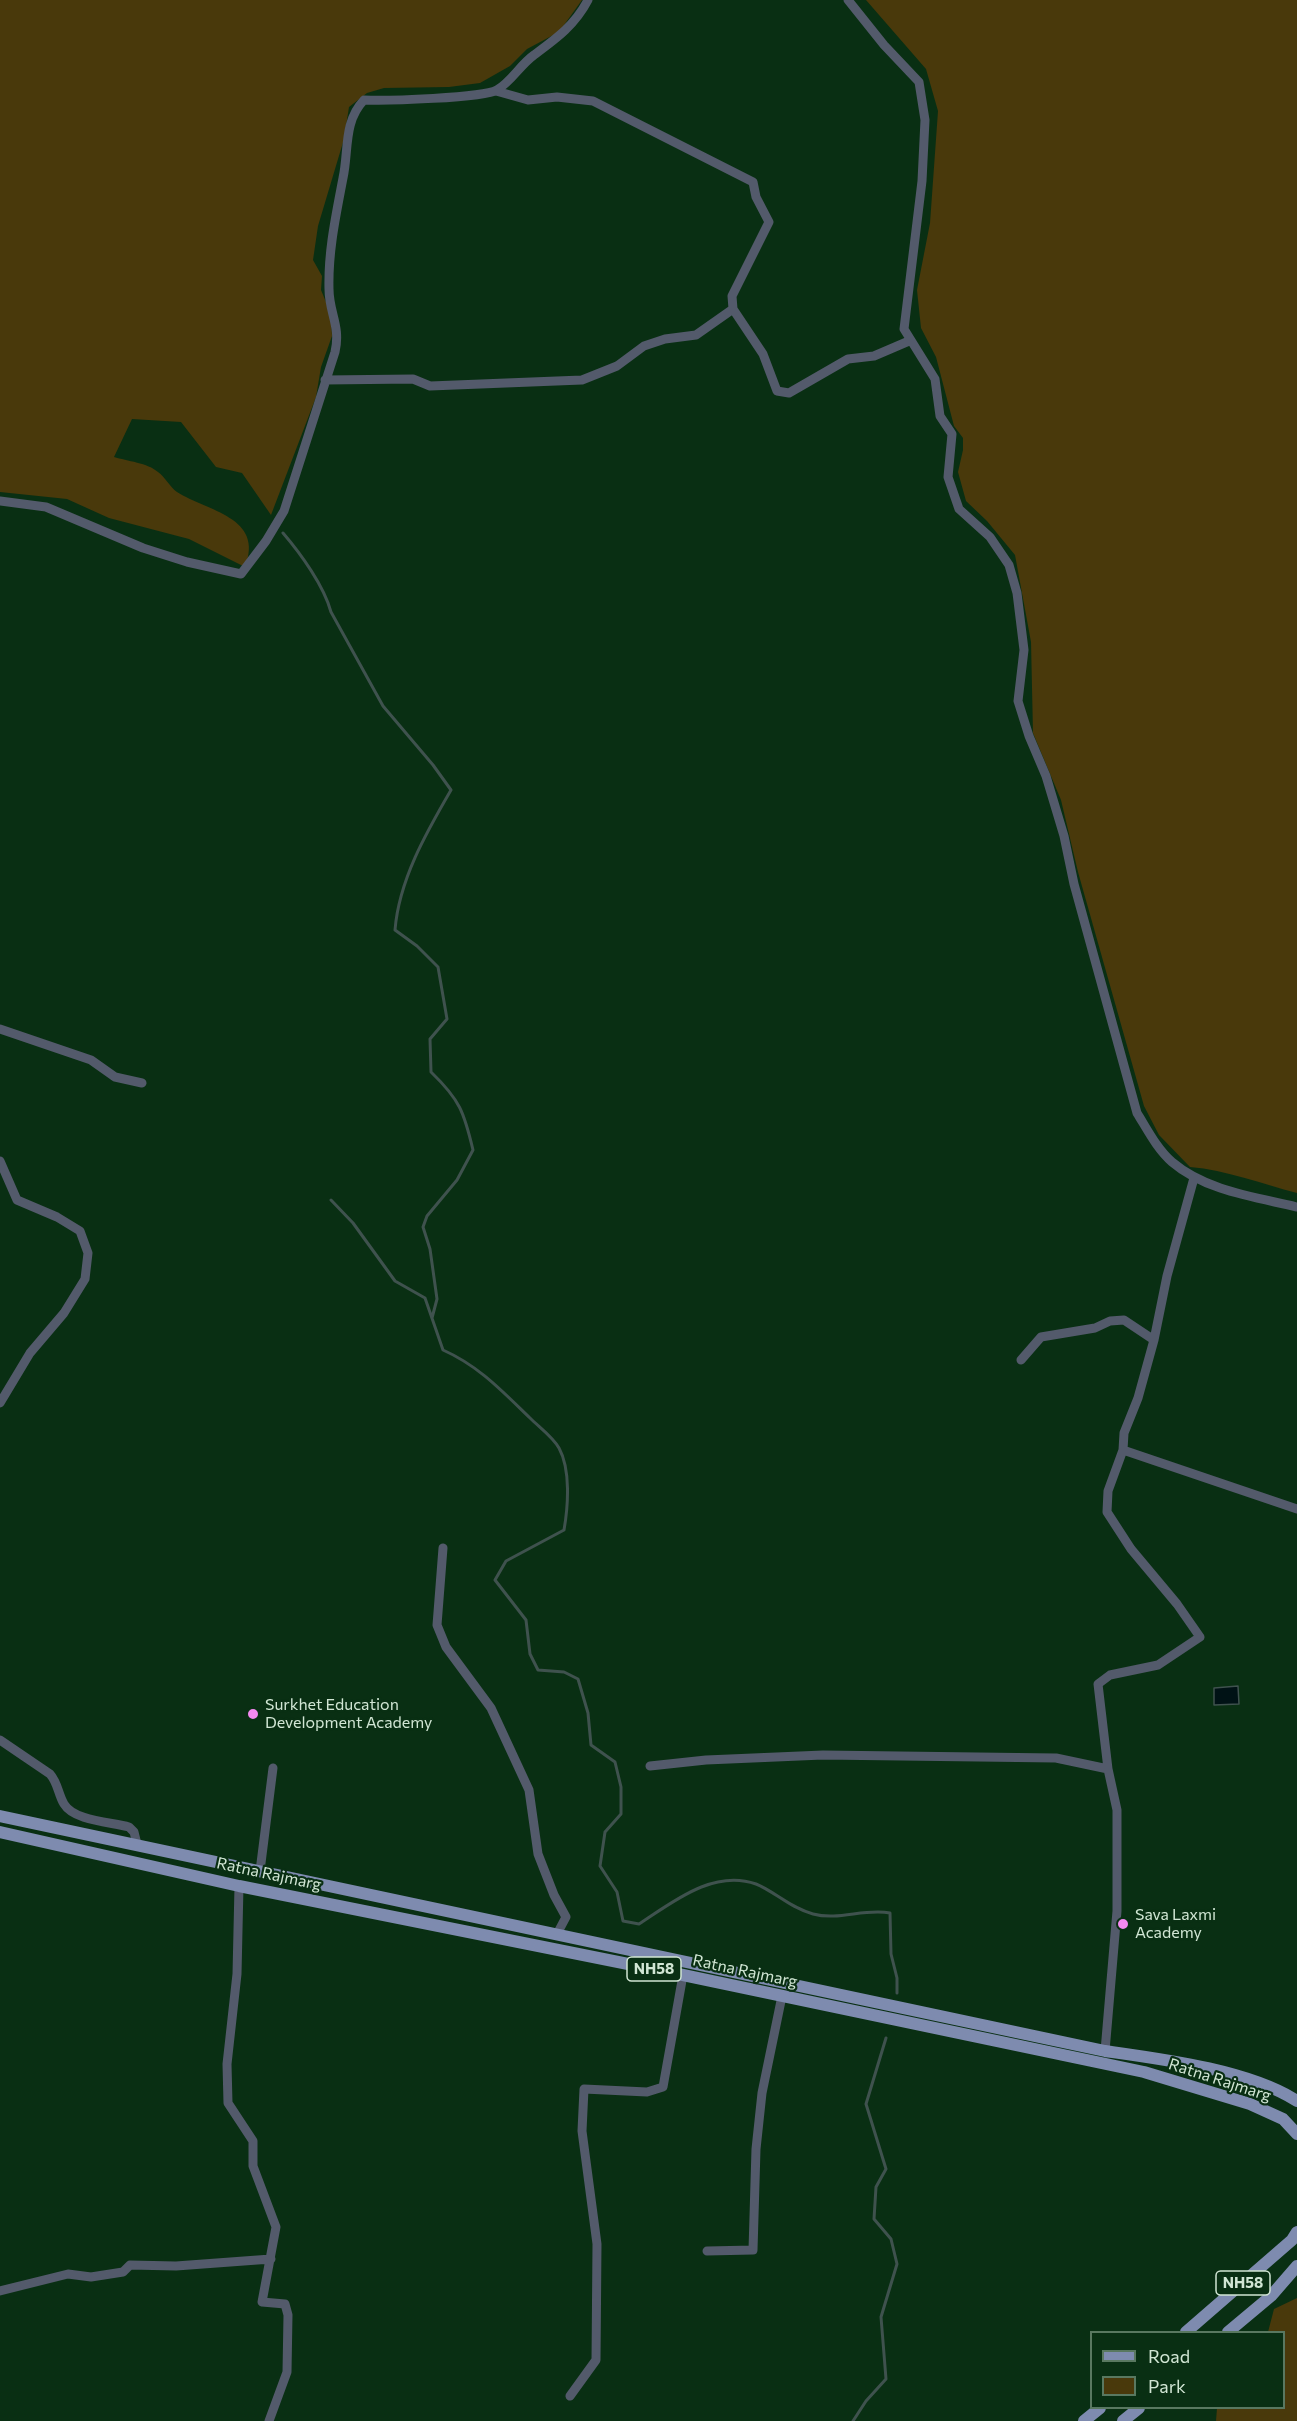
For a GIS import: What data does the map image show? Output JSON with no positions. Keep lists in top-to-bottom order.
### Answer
{
  "streets": {
    "main road": ["Ratna Rajmarg", "NH58"]
  },
  "places": ["Surkhet Education Development Academy", "Sava Laxmi Academy"],
  "legend": ["Road", "Park"]
}
